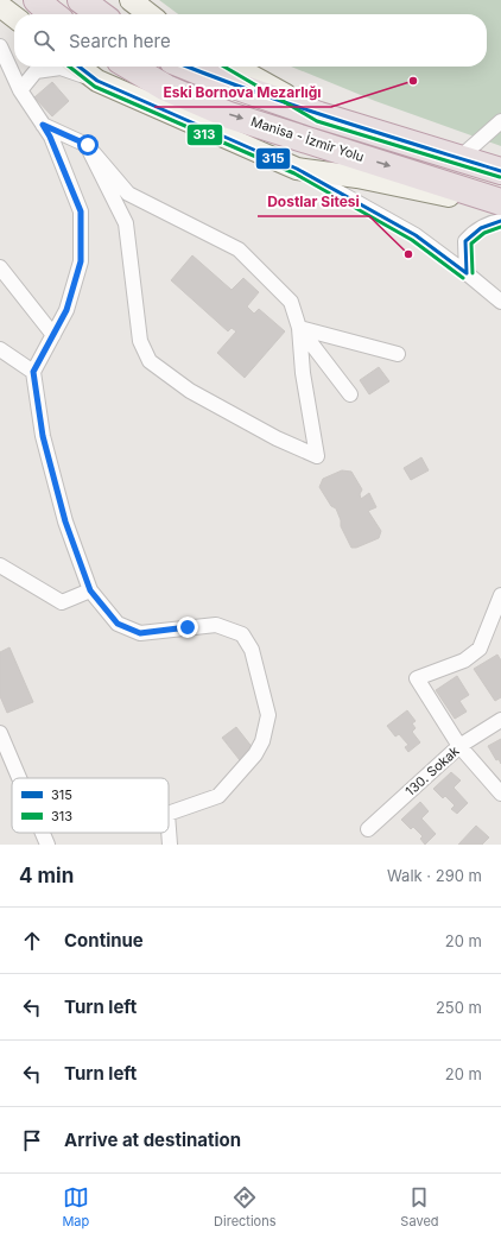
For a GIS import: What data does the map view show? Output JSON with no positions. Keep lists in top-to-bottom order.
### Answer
{
  "streets": {
    "highway": ["Manisa - İzmir Yolu"],
    "street": ["130. Sokak"]
  },
  "places": ["Eski Bornova Mezarlığı", "Dostlar Sitesi"],
  "lines": ["transit line 315", "transit line 313"],
  "legend": ["315", "313"],
  "page": {
    "search": "Search here",
    "heading": ["4 min", "Walk · 290 m"],
    "list": [
      ["Continue", "20 m"],
      ["Turn left", "250 m"],
      ["Turn left", "20 m"],
      "Arrive at destination"
    ],
    "nav": ["Map", "Directions", "Saved"]
  }
}
